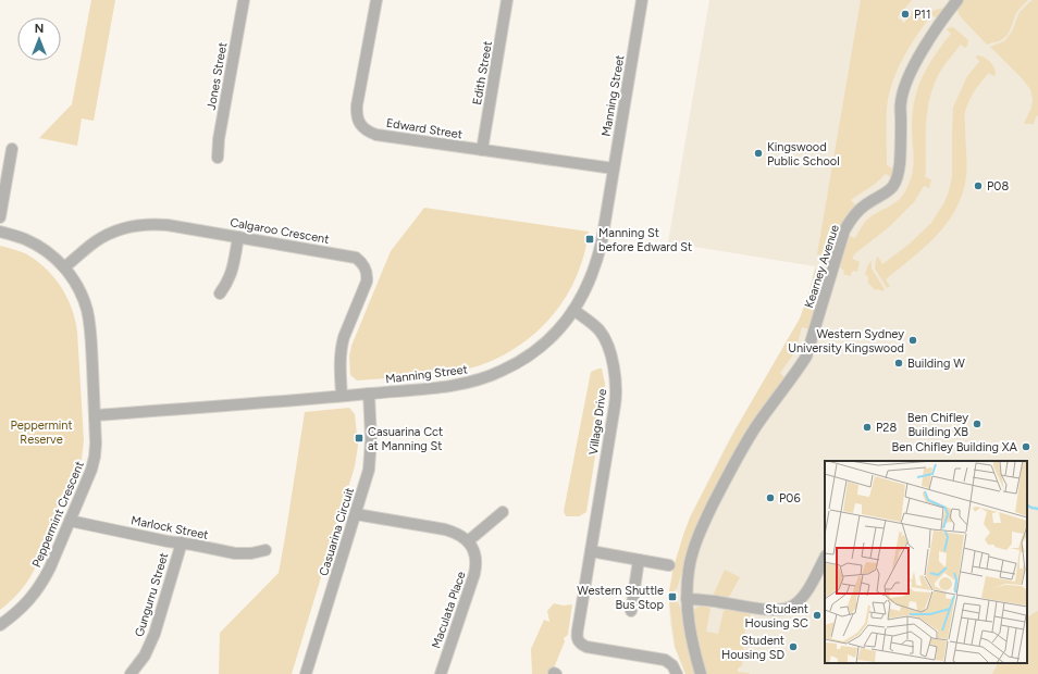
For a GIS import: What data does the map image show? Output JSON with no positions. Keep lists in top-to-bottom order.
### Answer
{
  "streets": {
    "street": [
      "Edith Street",
      "Jones Street",
      "Manning Street",
      "Edward Street",
      "Calgaroo Crescent",
      "Kearney Avenue",
      "Village Drive",
      "Peppermint Crescent",
      "Marlock Street",
      "Casuarina Circuit",
      "Gungurru Street",
      "Maculata Place"
    ]
  },
  "crossings": [
    ["Edith Street", "Edward Street"],
    ["Manning Street", "Edward Street"],
    ["Manning Street", "Calgaroo Crescent"],
    ["Manning Street", "Village Drive"],
    ["Manning Street", "Peppermint Crescent"],
    ["Manning Street", "Casuarina Circuit"],
    ["Calgaroo Crescent", "Peppermint Crescent"],
    ["Peppermint Crescent", "Marlock Street"],
    ["Marlock Street", "Gungurru Street"]
  ],
  "parks": ["Peppermint Reserve"],
  "places": {
    "other": [
      "P11",
      "Kingswood Public School",
      "P08",
      "Western Sydney University Kingswood",
      "Building W",
      "Ben Chifley Building XB",
      "P28",
      "Ben Chifley Building XA",
      "P06",
      "Student Housing SC",
      "Student Housing SD"
    ],
    "transit": ["Manning St before Edward St", "Casuarina Cct at Manning St", "Western Shuttle Bus Stop"]
  },
  "north": "top"
}
